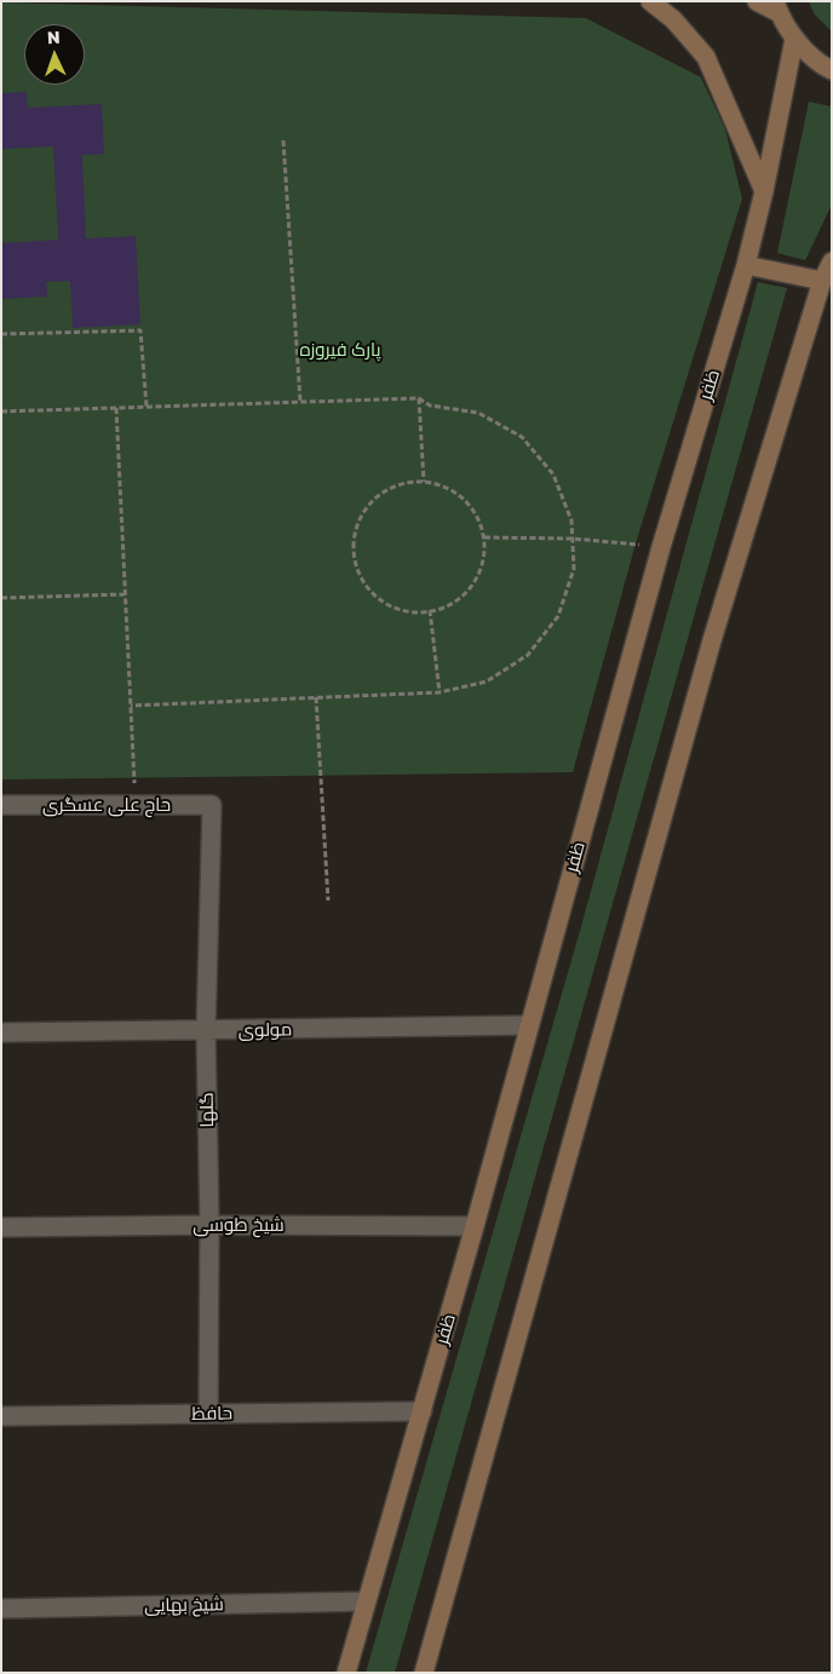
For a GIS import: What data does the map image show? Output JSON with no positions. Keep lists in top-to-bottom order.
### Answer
{
  "streets": {
    "street": [
      "ظفر",
      "حاج علی عسگری",
      "مولوی",
      "گلها",
      "شیخ طوسی",
      "حافظ",
      "شیخ بهایی"
    ]
  },
  "crossings": [
    ["ظفر", "مولوی"],
    ["ظفر", "شیخ طوسی"],
    ["ظفر", "حافظ"],
    ["ظفر", "شیخ بهایی"],
    ["حاج علی عسگری", "گلها"],
    ["مولوی", "گلها"],
    ["گلها", "شیخ طوسی"],
    ["گلها", "حافظ"]
  ],
  "parks": ["پارک فیروزه"],
  "north": "top"
}
